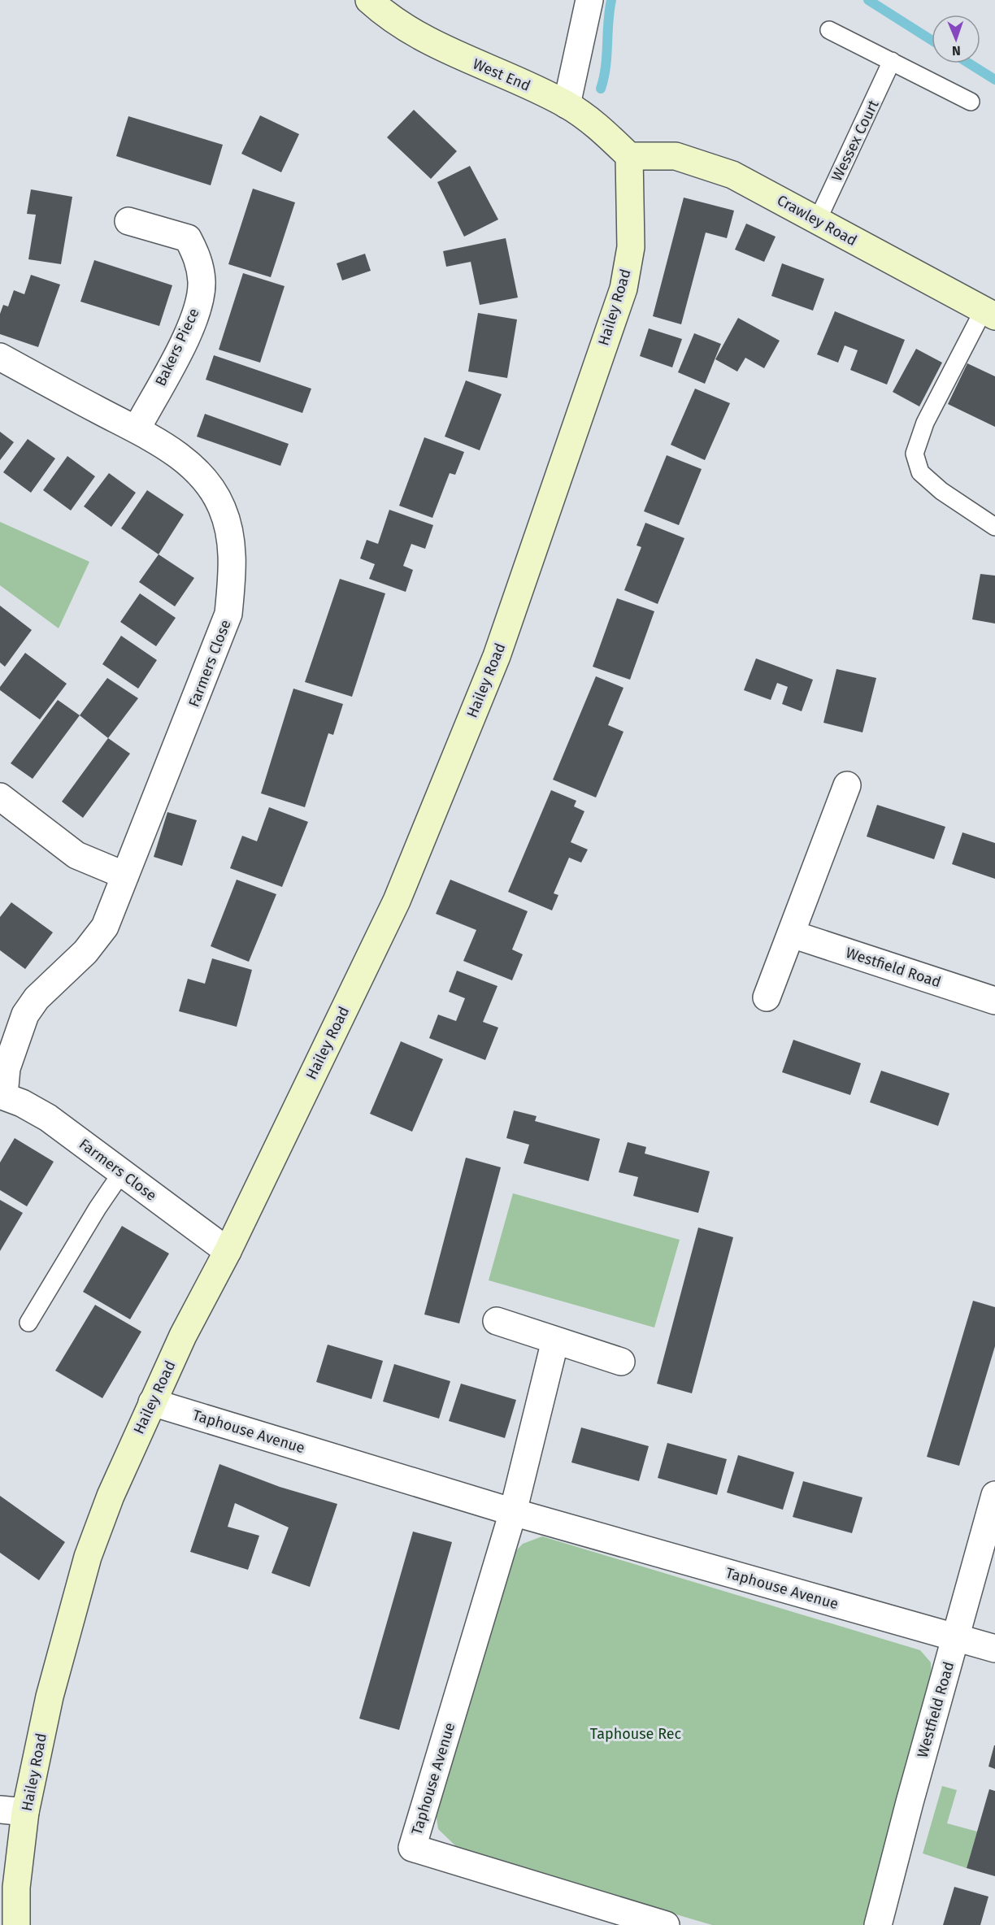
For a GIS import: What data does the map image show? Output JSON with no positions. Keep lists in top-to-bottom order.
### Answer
{
  "streets": {
    "main road": ["West End", "Crawley Road", "Hailey Road"],
    "street": [
      "Bakers Piece",
      "Farmers Close",
      "Westfield Road",
      "Taphouse Avenue"
    ],
    "lane": ["Wessex Court"]
  },
  "crossings": [
    ["West End", "Crawley Road"],
    ["West End", "Hailey Road"],
    ["Wessex Court", "Crawley Road"],
    ["Crawley Road", "Hailey Road"],
    ["Hailey Road", "Farmers Close"],
    ["Hailey Road", "Taphouse Avenue"],
    ["Bakers Piece", "Farmers Close"],
    ["Westfield Road", "Taphouse Avenue"]
  ],
  "parks": ["Taphouse Rec"],
  "north": "bottom"
}
